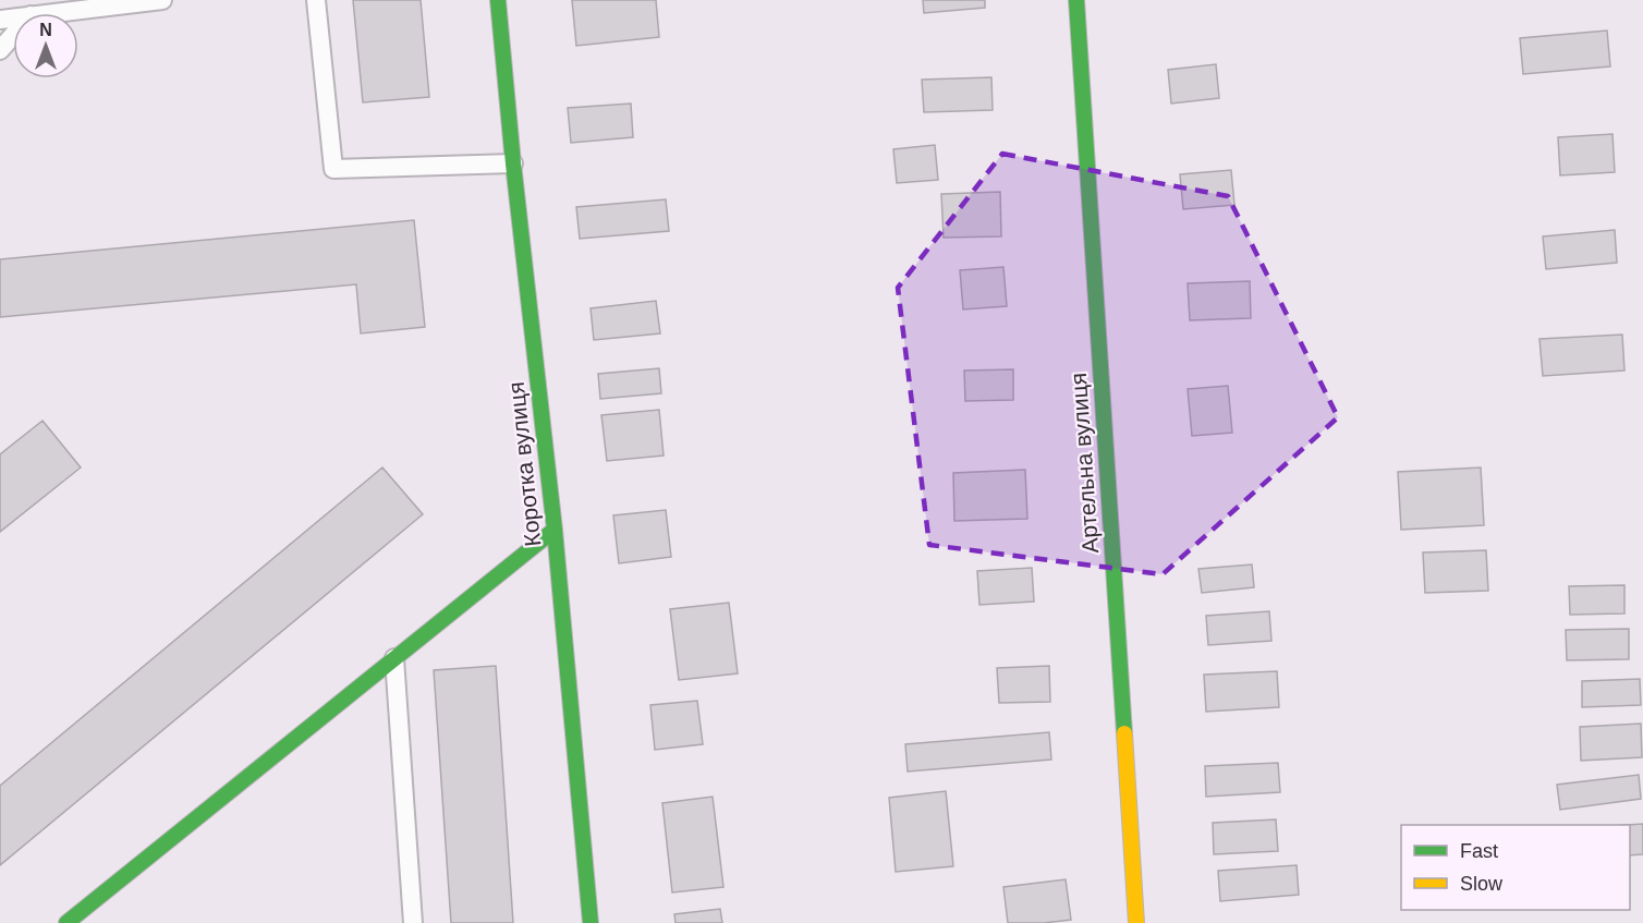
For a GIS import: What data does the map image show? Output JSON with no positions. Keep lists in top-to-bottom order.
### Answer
{
  "streets": {
    "street": ["Артельна вулиця", "Коротка вулиця"]
  },
  "legend": ["Fast", "Slow"],
  "north": "top"
}
